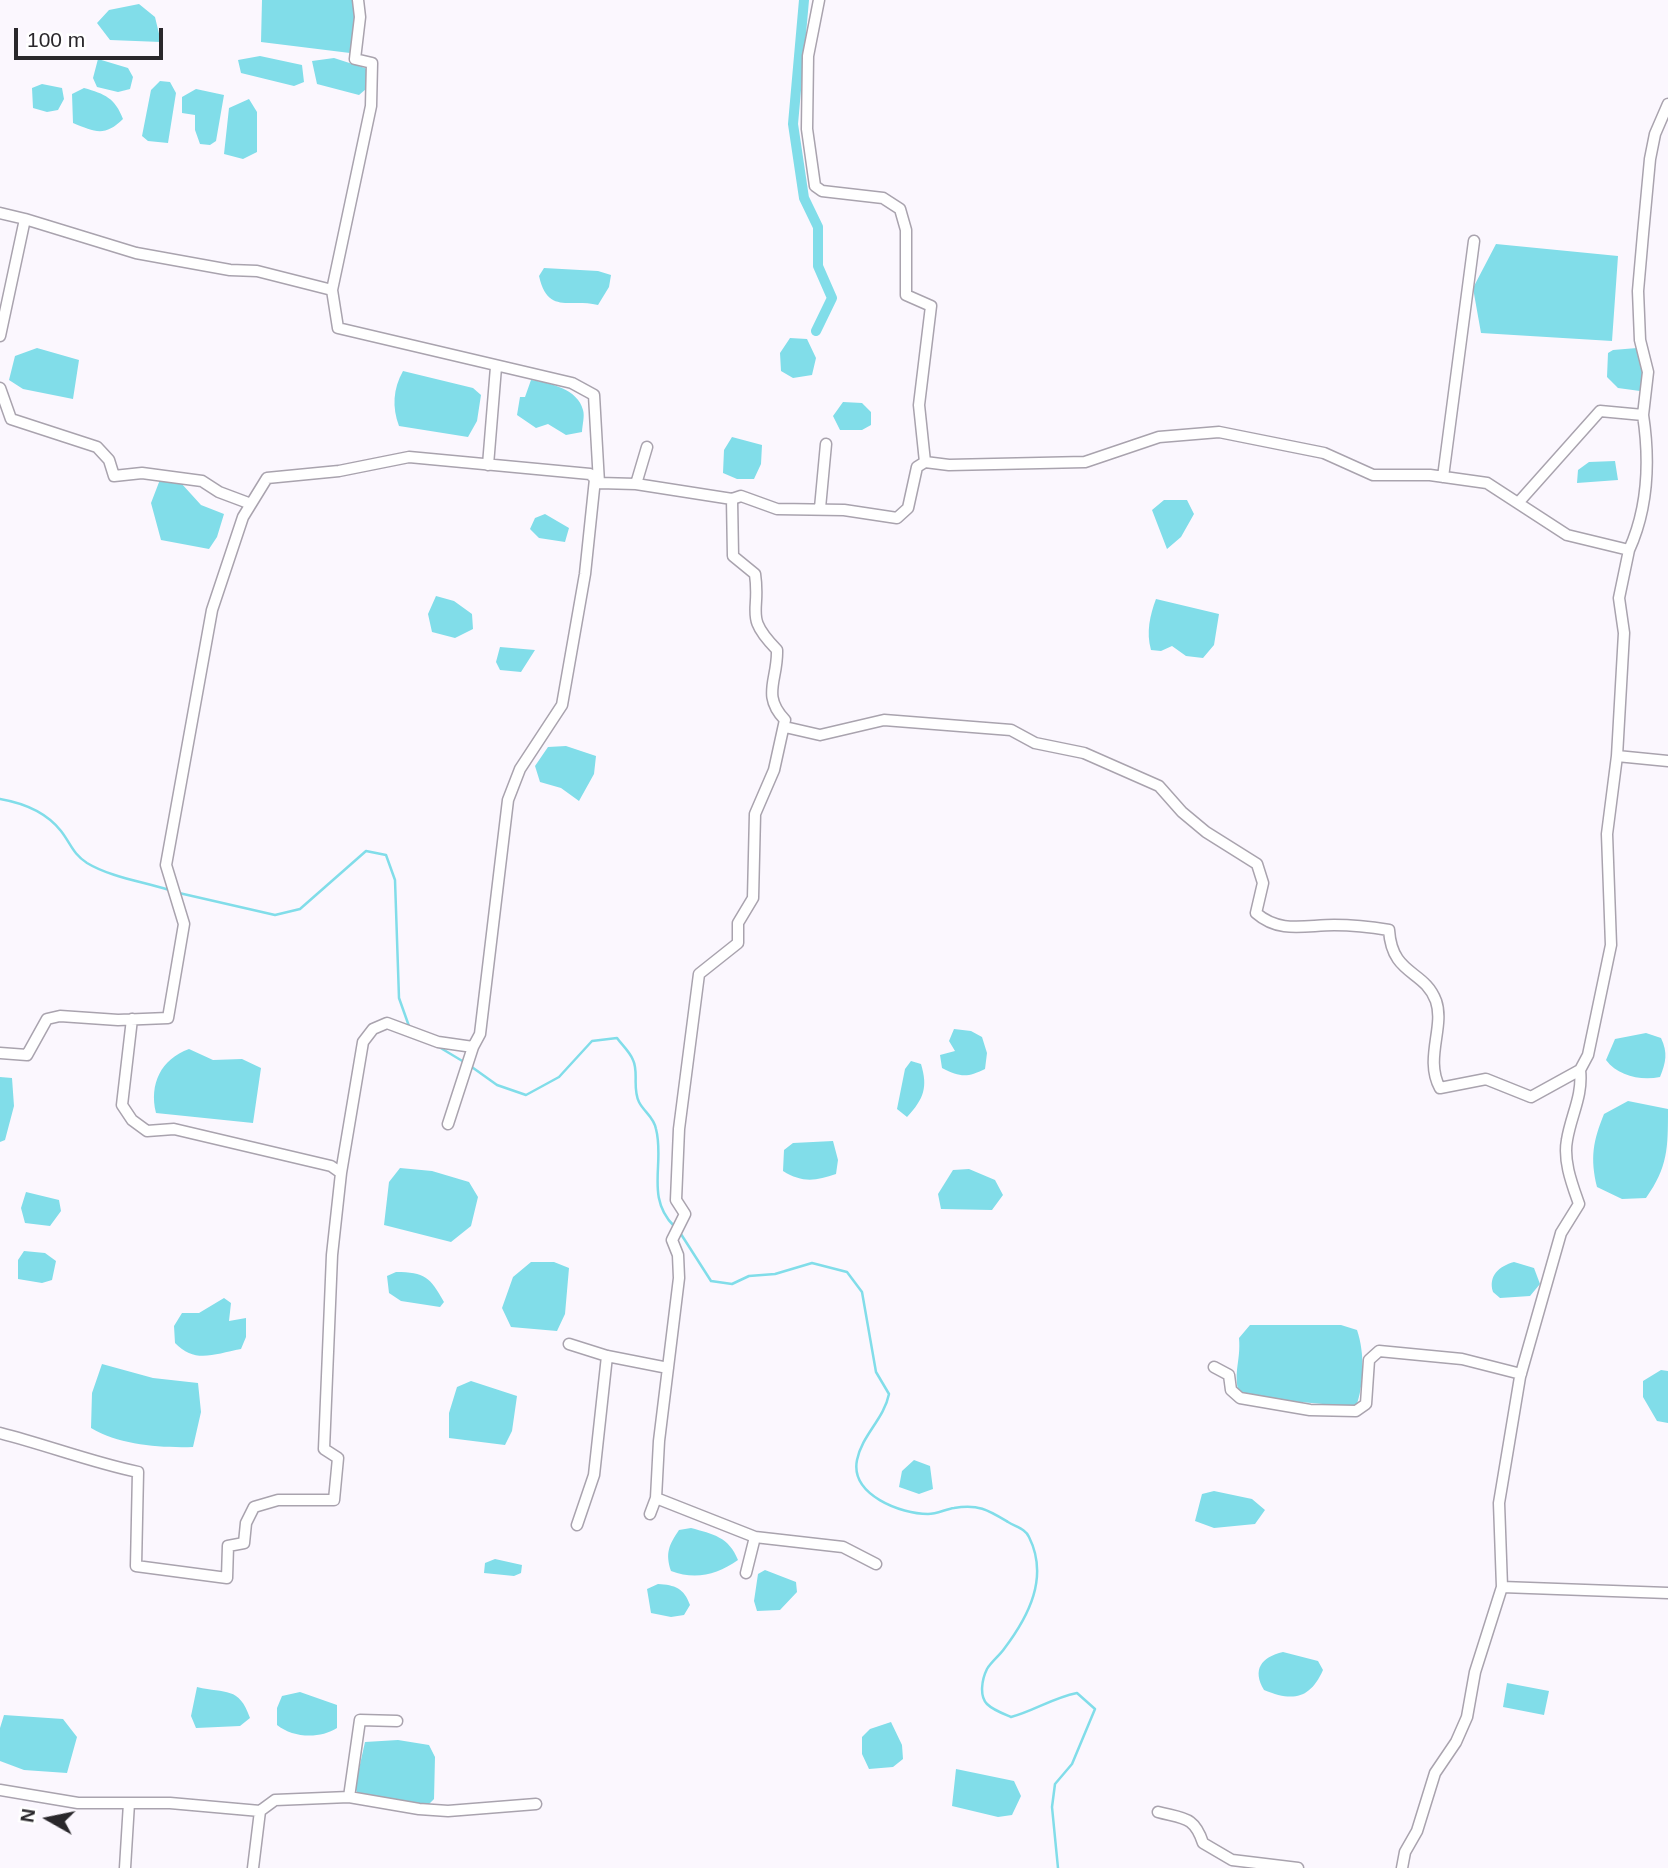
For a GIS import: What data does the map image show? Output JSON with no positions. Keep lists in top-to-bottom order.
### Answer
{
  "scale_bar": "100 m",
  "north": "left"
}
